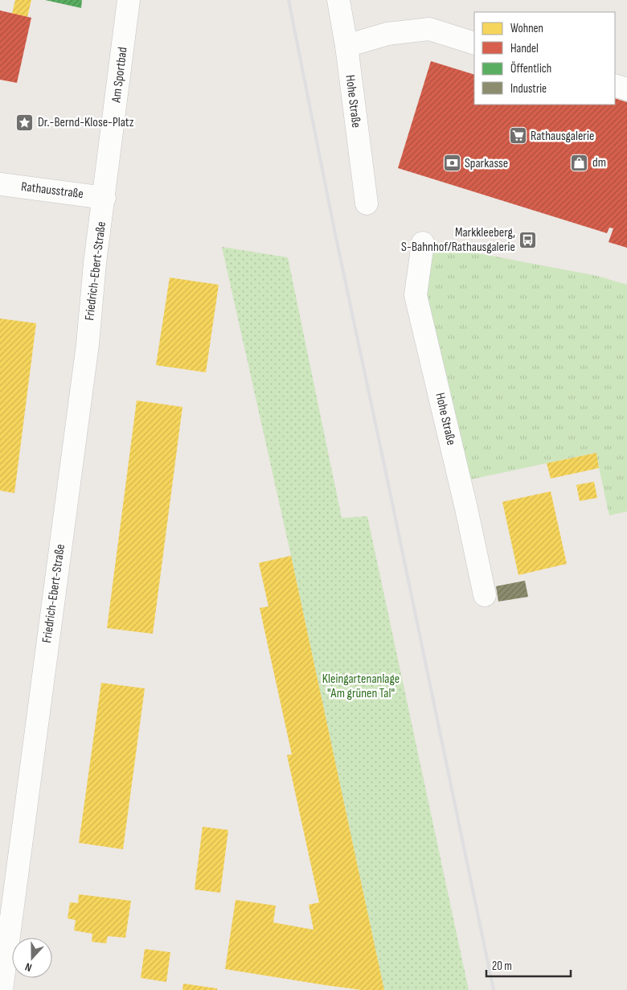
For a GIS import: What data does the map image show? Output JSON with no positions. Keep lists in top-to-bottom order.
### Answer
{
  "streets": {
    "street": [
      "Am Sportbad",
      "Hohe Straße",
      "Rathausstraße",
      "Friedrich-Ebert-Straße"
    ]
  },
  "crossings": [
    ["Am Sportbad", "Rathausstraße"],
    ["Am Sportbad", "Friedrich-Ebert-Straße"],
    ["Rathausstraße", "Friedrich-Ebert-Straße"]
  ],
  "parks": ["Kleingartenanlage \"Am grünen Tal\""],
  "places": {
    "place": ["Dr.-Bernd-Klose-Platz"],
    "supermarket": ["Rathausgalerie"],
    "shop": ["dm"],
    "bank": ["Sparkasse"],
    "bus stop": ["Markkleeberg, S-Bahnhof/Rathausgalerie"]
  },
  "legend": [
    "Wohnen",
    "Handel",
    "Öffentlich",
    "Industrie"
  ],
  "scale_bar": "20 m",
  "north": "bottom"
}
